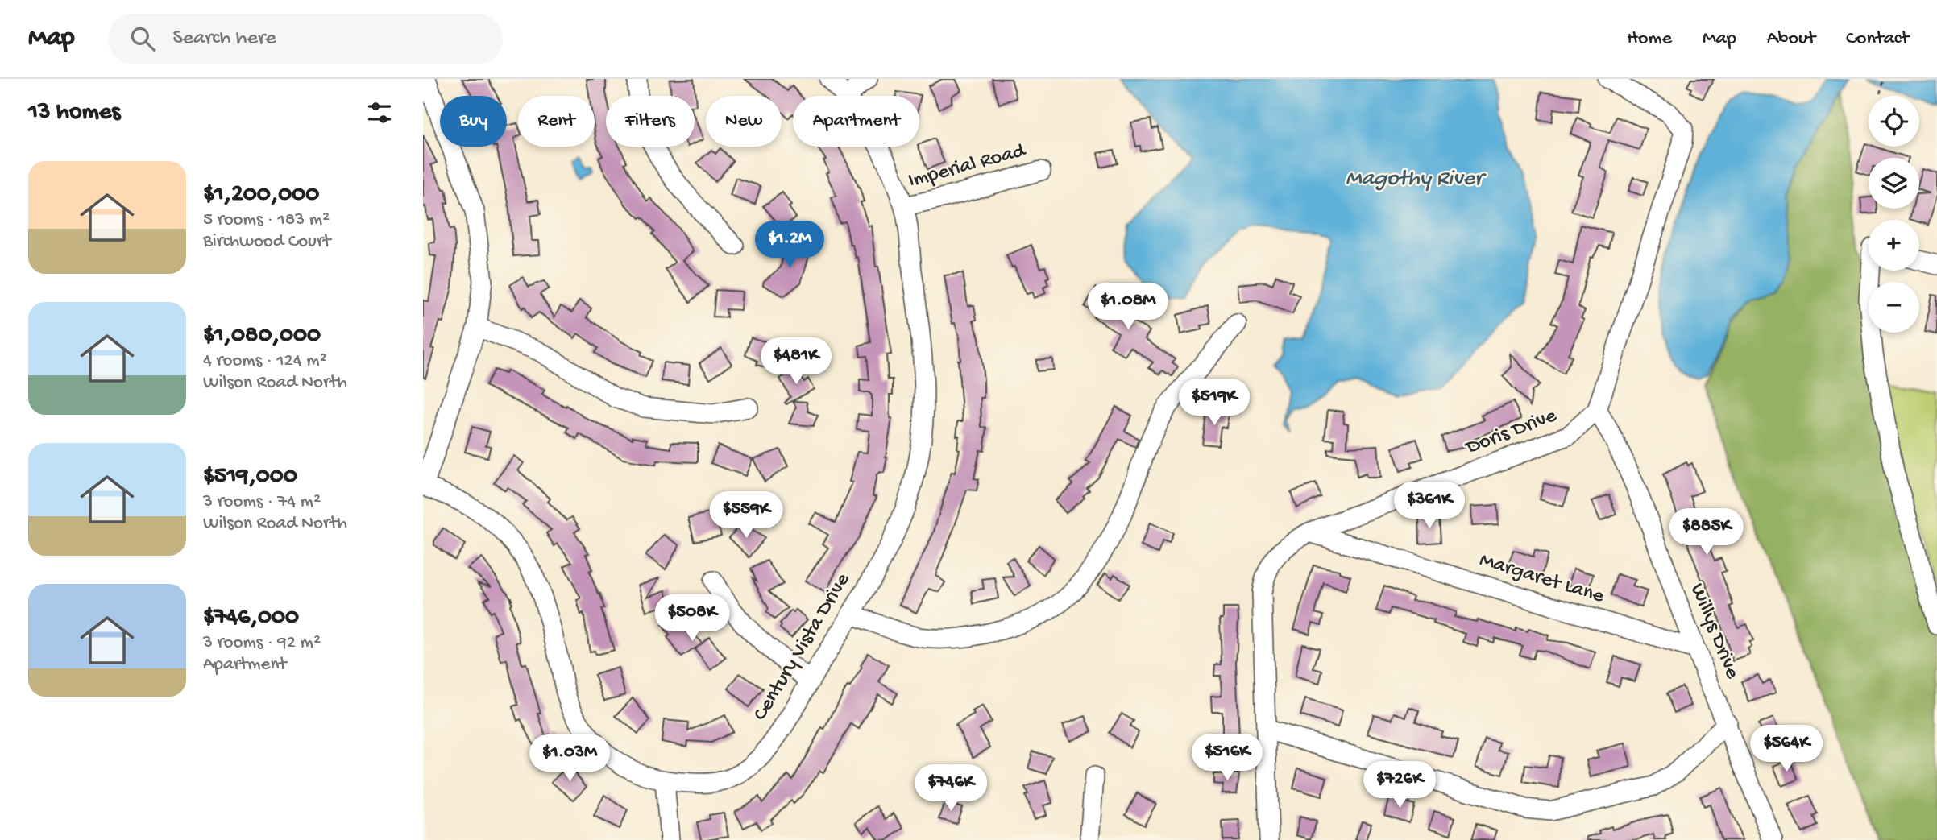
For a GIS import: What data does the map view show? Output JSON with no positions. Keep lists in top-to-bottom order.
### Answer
{
  "streets": {
    "street": [
      "Imperial Road",
      "Doris Drive",
      "Margaret Lane",
      "Willys Drive",
      "Century Vista Drive"
    ]
  },
  "crossings": [
    ["Imperial Road", "Century Vista Drive"],
    ["Doris Drive", "Margaret Lane"],
    ["Doris Drive", "Willys Drive"],
    ["Margaret Lane", "Willys Drive"]
  ],
  "water": ["Magothy River"],
  "page": {
    "header": "Map",
    "search": "Search here",
    "nav": [
      "Home",
      "Map",
      "About",
      "Contact"
    ],
    "heading": "13 homes",
    "map_buttons": ["+", "−"],
    "chip": [
      "Buy",
      "Rent",
      "Filters",
      "New",
      "Apartment"
    ],
    "list": [
      {
        "name": "$1,200,000",
        "note": "5 rooms · 183 m² · Birchwood Court"
      },
      {
        "name": "$1,080,000",
        "note": "4 rooms · 124 m² · Wilson Road North"
      },
      {
        "name": "$519,000",
        "note": "3 rooms · 74 m² · Wilson Road North"
      },
      {
        "name": "$746,000",
        "note": "3 rooms · 92 m² · Apartment"
      }
    ],
    "price": [
      "$1.2M",
      "$1.08M",
      "$481K",
      "$519K",
      "$361K",
      "$559K",
      "$885K",
      "$508K",
      "$564K",
      "$516K",
      "$1.03M",
      "$726K",
      "$746K"
    ]
  }
}
